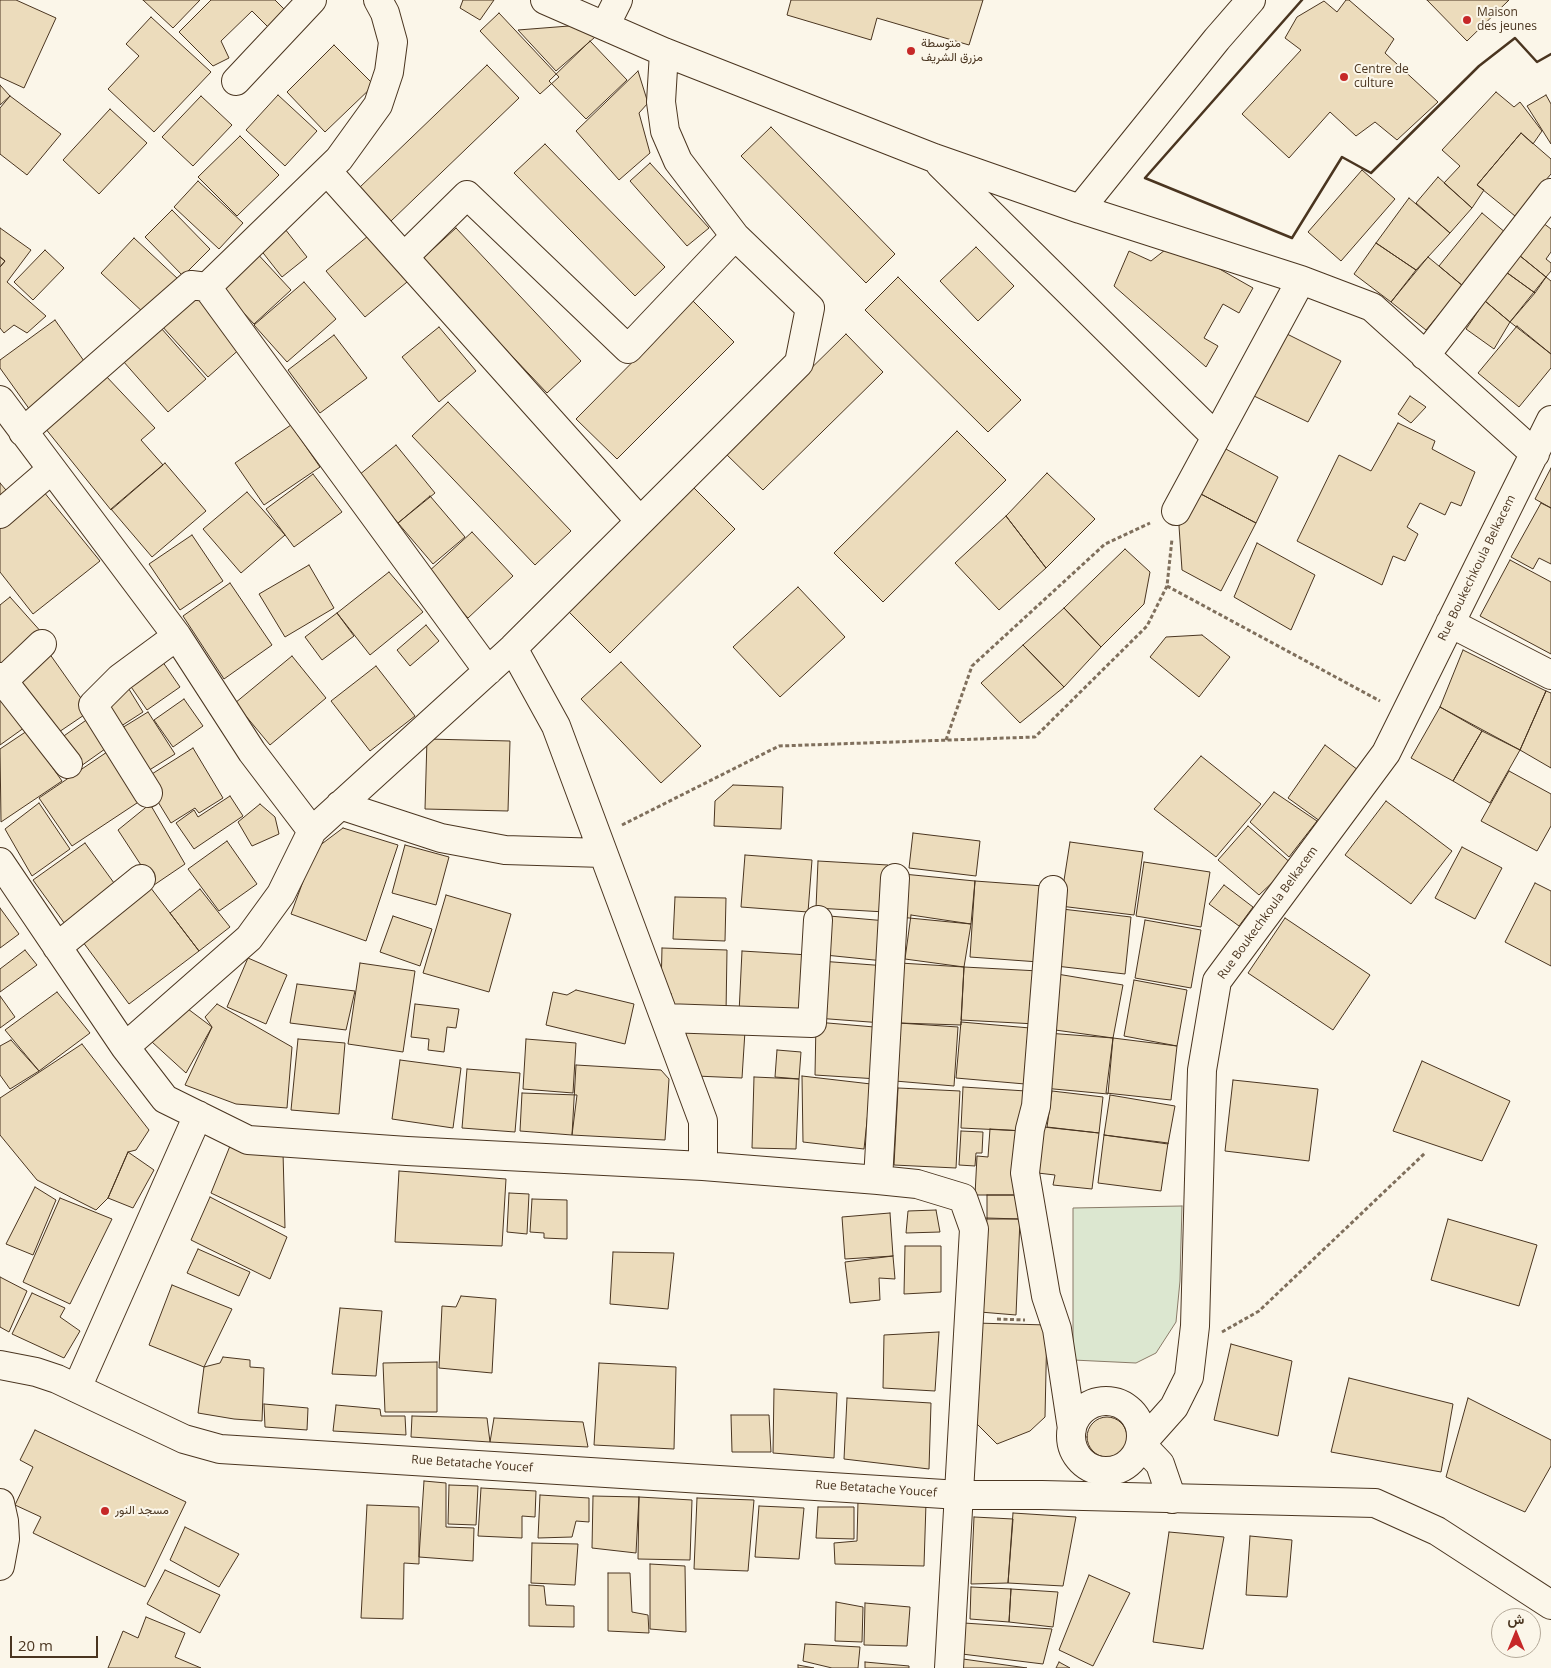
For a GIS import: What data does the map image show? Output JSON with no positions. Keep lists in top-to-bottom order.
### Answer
{
  "streets": {
    "street": ["Rue Boukechkoula Belkacem", "Rue Betatache Youcef"]
  },
  "places": [
    "Maison des jeunes",
    "متوسطة مزرق الشريف",
    "Centre de culture",
    "مسجد النور"
  ],
  "scale_bar": "20 m",
  "north": "top"
}
